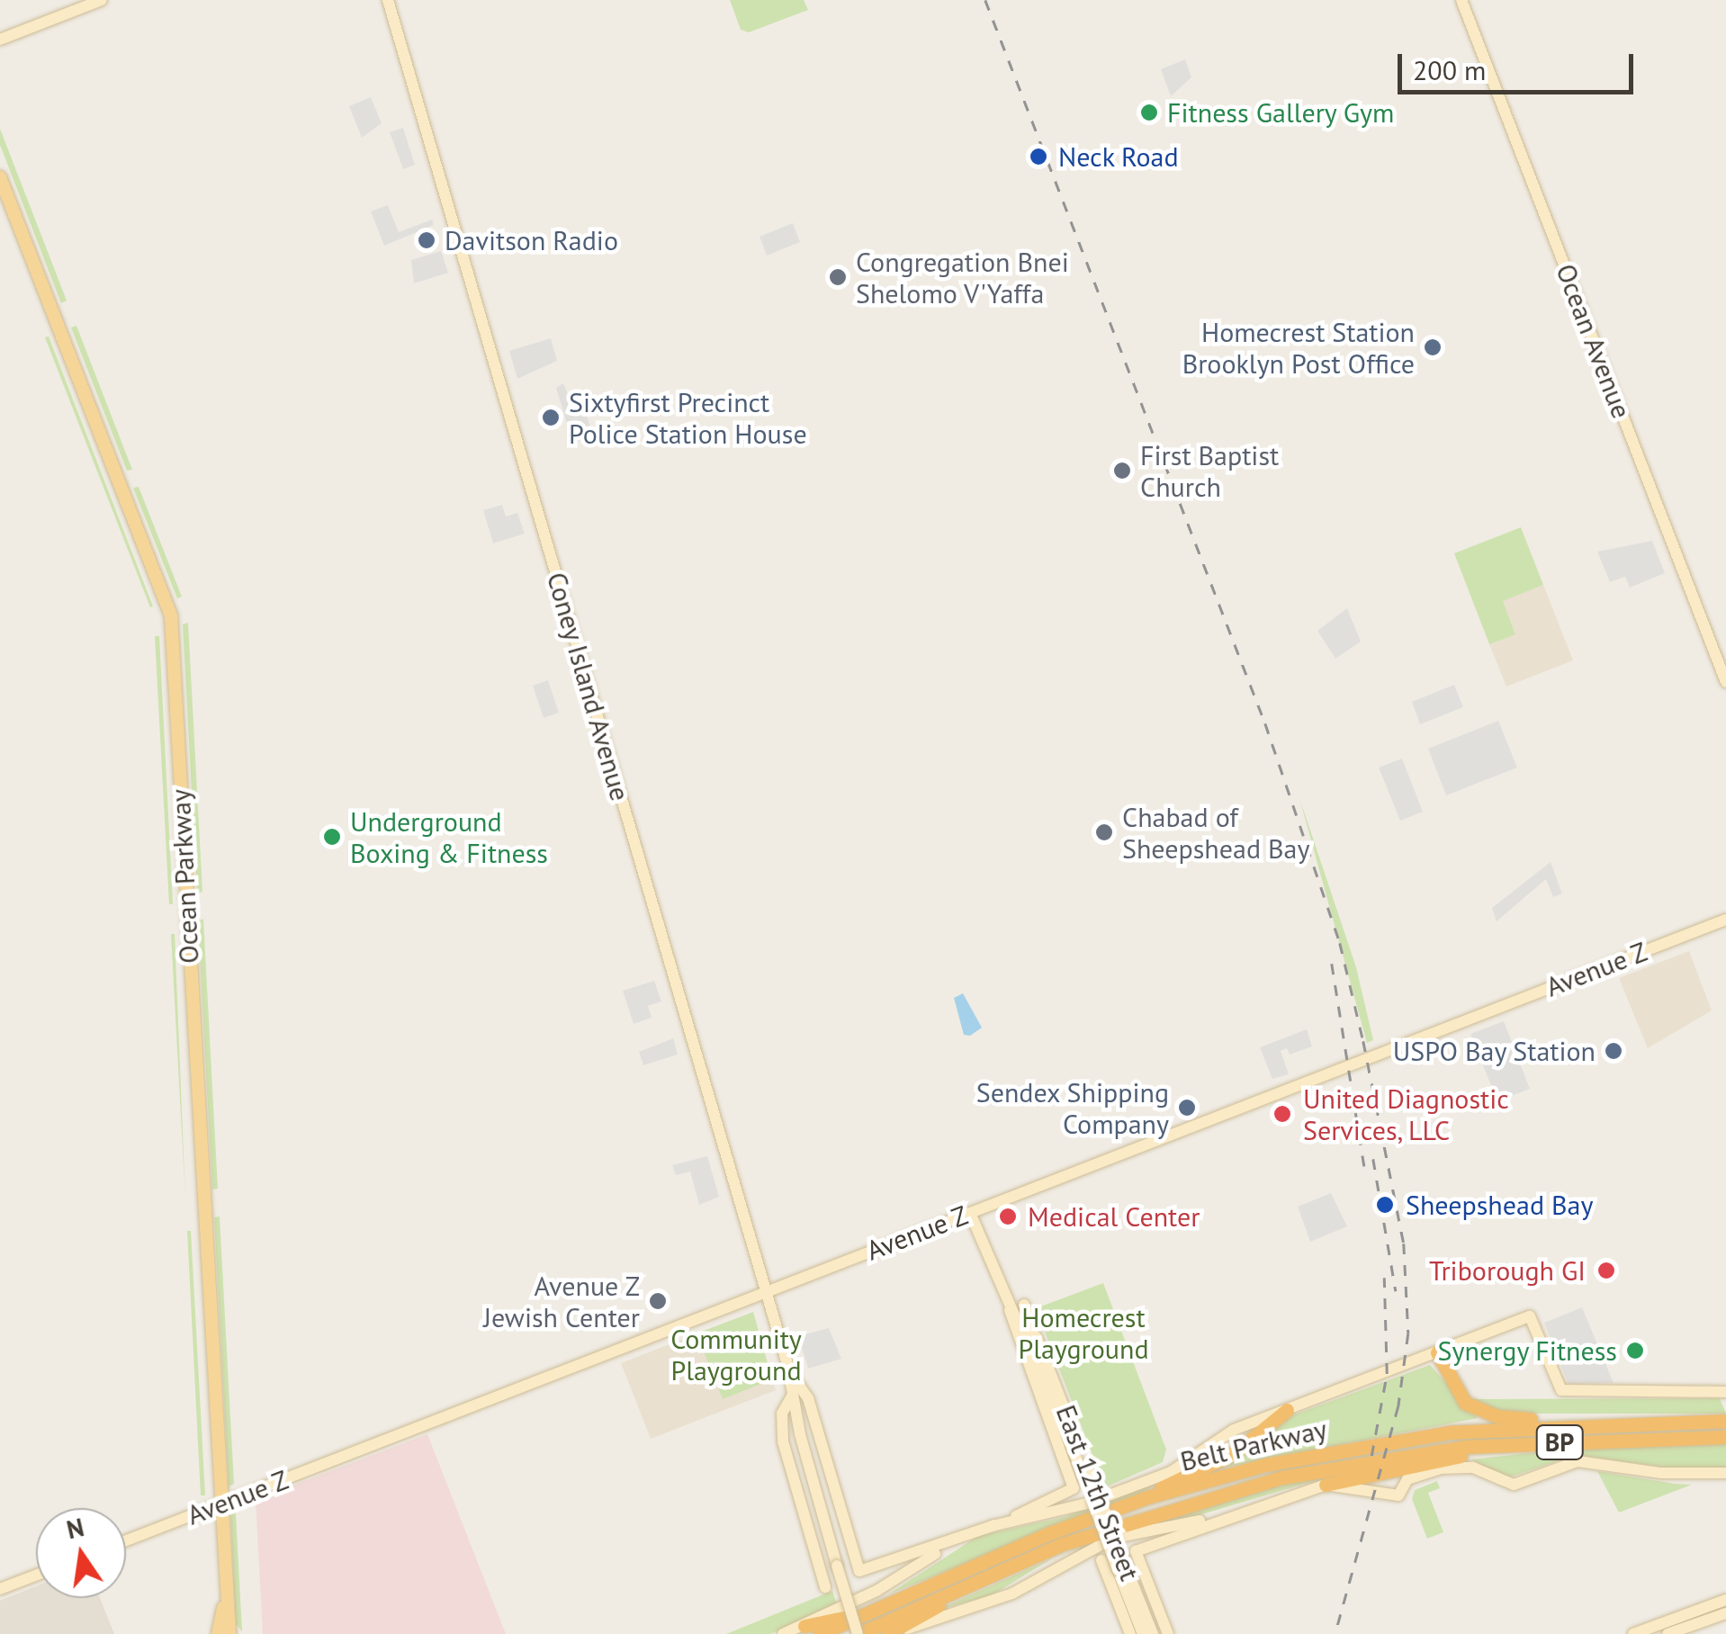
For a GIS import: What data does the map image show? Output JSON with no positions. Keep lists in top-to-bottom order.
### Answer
{
  "streets": {
    "highway": ["BP", "Belt Parkway"],
    "main road": [
      "Ocean Avenue",
      "Coney Island Avenue",
      "Ocean Parkway",
      "Avenue Z",
      "East 12th Street"
    ]
  },
  "crossings": [
    ["Coney Island Avenue", "Avenue Z"],
    ["Coney Island Avenue", "Belt Parkway"],
    ["Ocean Parkway", "Avenue Z"],
    ["Avenue Z", "East 12th Street"]
  ],
  "parks": ["Homecrest Playground", "Community Playground"],
  "places": [
    "Fitness Gallery Gym",
    "Neck Road",
    "Davitson Radio",
    "Congregation Bnei Shelomo V'Yaffa",
    "Homecrest Station Brooklyn Post Office",
    "Sixtyfirst Precinct Police Station House",
    "First Baptist Church",
    "Chabad of Sheepshead Bay",
    "Underground Boxing & Fitness",
    "USPO Bay Station",
    "Sendex Shipping Company",
    "United Diagnostic Services, LLC",
    "Sheepshead Bay",
    "Medical Center",
    "Triborough GI",
    "Avenue Z Jewish Center",
    "Synergy Fitness"
  ],
  "scale_bar": "200 m",
  "north": "top"
}
